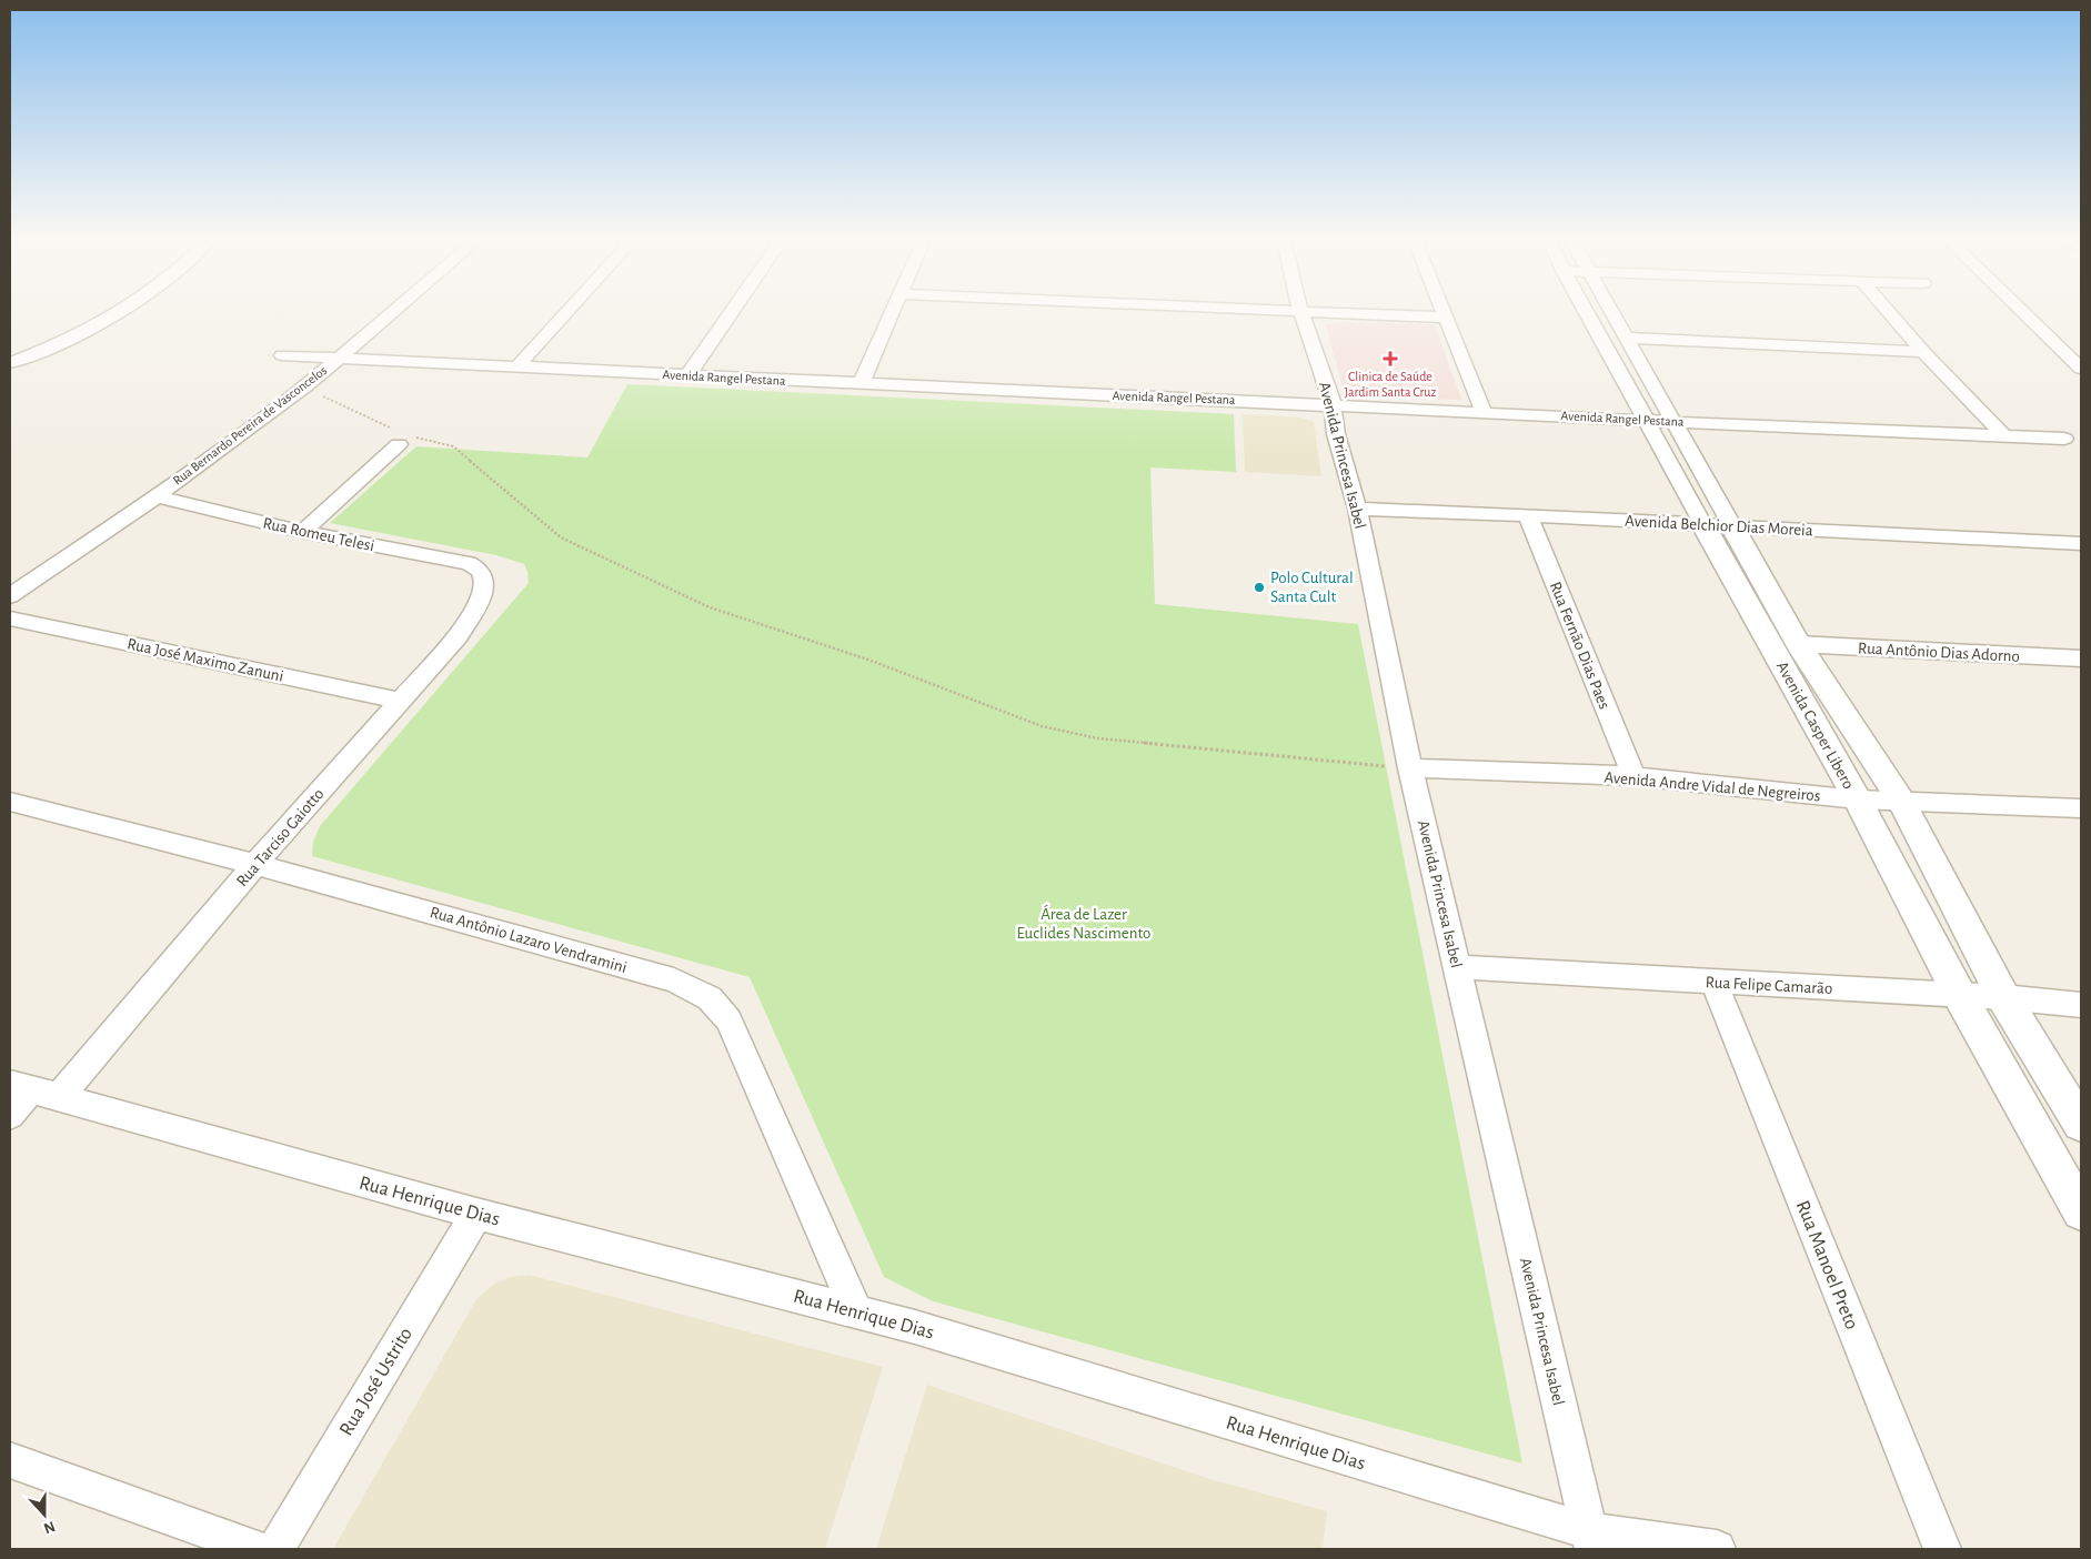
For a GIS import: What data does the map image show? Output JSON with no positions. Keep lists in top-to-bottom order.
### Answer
{
  "streets": {
    "street": [
      "Avenida Rangel Pestana",
      "Rua Bernardo Pereira de Vasconcelos",
      "Avenida Princesa Isabel",
      "Avenida Belchior Dias Moreia",
      "Rua Romeu Telesi",
      "Rua Fernão Dias Paes",
      "Rua Antônio Dias Adorno",
      "Rua José Maximo Zanuni",
      "Avenida Casper Libero",
      "Avenida Andre Vidal de Negreiros",
      "Rua Tarciso Gaiotto",
      "Rua Antônio Lazaro Vendramini",
      "Rua Felipe Camarão",
      "Rua Henrique Dias",
      "Rua Manoel Preto",
      "Rua José Ustrito"
    ]
  },
  "crossings": [
    ["Avenida Rangel Pestana", "Rua Bernardo Pereira de Vasconcelos"],
    ["Avenida Rangel Pestana", "Avenida Princesa Isabel"],
    ["Avenida Rangel Pestana", "Avenida Casper Libero"],
    ["Rua Bernardo Pereira de Vasconcelos", "Rua Romeu Telesi"],
    ["Avenida Princesa Isabel", "Avenida Belchior Dias Moreia"],
    ["Avenida Princesa Isabel", "Avenida Andre Vidal de Negreiros"],
    ["Avenida Princesa Isabel", "Rua Felipe Camarão"],
    ["Avenida Princesa Isabel", "Rua Henrique Dias"],
    ["Avenida Belchior Dias Moreia", "Rua Fernão Dias Paes"],
    ["Avenida Belchior Dias Moreia", "Avenida Casper Libero"],
    ["Rua Romeu Telesi", "Rua Tarciso Gaiotto"],
    ["Rua Fernão Dias Paes", "Avenida Andre Vidal de Negreiros"],
    ["Rua Antônio Dias Adorno", "Avenida Casper Libero"],
    ["Rua José Maximo Zanuni", "Rua Tarciso Gaiotto"],
    ["Avenida Casper Libero", "Avenida Andre Vidal de Negreiros"],
    ["Avenida Casper Libero", "Rua Felipe Camarão"],
    ["Rua Tarciso Gaiotto", "Rua Antônio Lazaro Vendramini"],
    ["Rua Tarciso Gaiotto", "Rua Henrique Dias"],
    ["Rua Antônio Lazaro Vendramini", "Rua Henrique Dias"],
    ["Rua Felipe Camarão", "Rua Manoel Preto"],
    ["Rua Henrique Dias", "Rua José Ustrito"]
  ],
  "parks": ["Área de Lazer Euclides Nascimento"],
  "places": {
    "health": ["Clinica de Saúde Jardim Santa Cruz"],
    "other": ["Polo Cultural Santa Cult"]
  },
  "north": "bottom"
}
